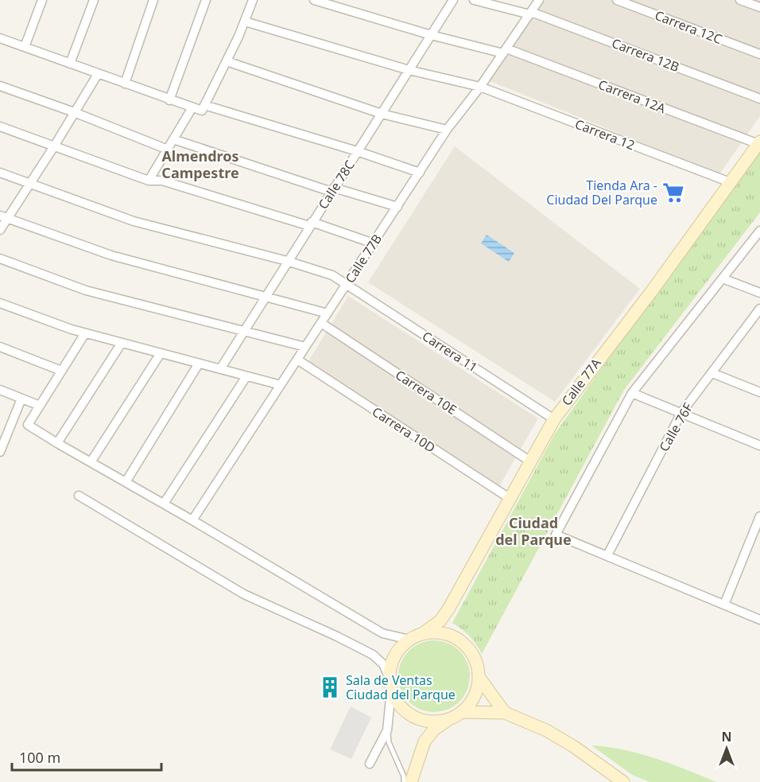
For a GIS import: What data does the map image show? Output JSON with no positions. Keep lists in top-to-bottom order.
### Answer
{
  "streets": {
    "street": [
      "Carrera 12C",
      "Carrera 12B",
      "Carrera 12A",
      "Carrera 12",
      "Calle 78C",
      "Calle 77B",
      "Carrera 11",
      "Calle 77A",
      "Carrera 10E",
      "Calle 76F",
      "Carrera 10D"
    ]
  },
  "crossings": [
    ["Carrera 12B", "Calle 77B"],
    ["Carrera 12A", "Calle 78C"],
    ["Carrera 12A", "Calle 77B"],
    ["Carrera 12A", "Calle 77A"],
    ["Carrera 12", "Calle 78C"],
    ["Carrera 12", "Calle 77B"],
    ["Carrera 12", "Calle 77A"],
    ["Calle 78C", "Carrera 11"],
    ["Calle 77B", "Carrera 11"],
    ["Calle 77B", "Carrera 10E"],
    ["Calle 77B", "Carrera 10D"],
    ["Carrera 11", "Calle 77A"],
    ["Calle 77A", "Carrera 10E"],
    ["Calle 77A", "Carrera 10D"]
  ],
  "districts": ["Almendros Campestre", "Ciudad del Parque"],
  "places": {
    "supermarket": ["Tienda Ara - Ciudad Del Parque"],
    "building": ["Sala de Ventas Ciudad del Parque"]
  },
  "scale_bar": "100 m",
  "north": "top"
}
